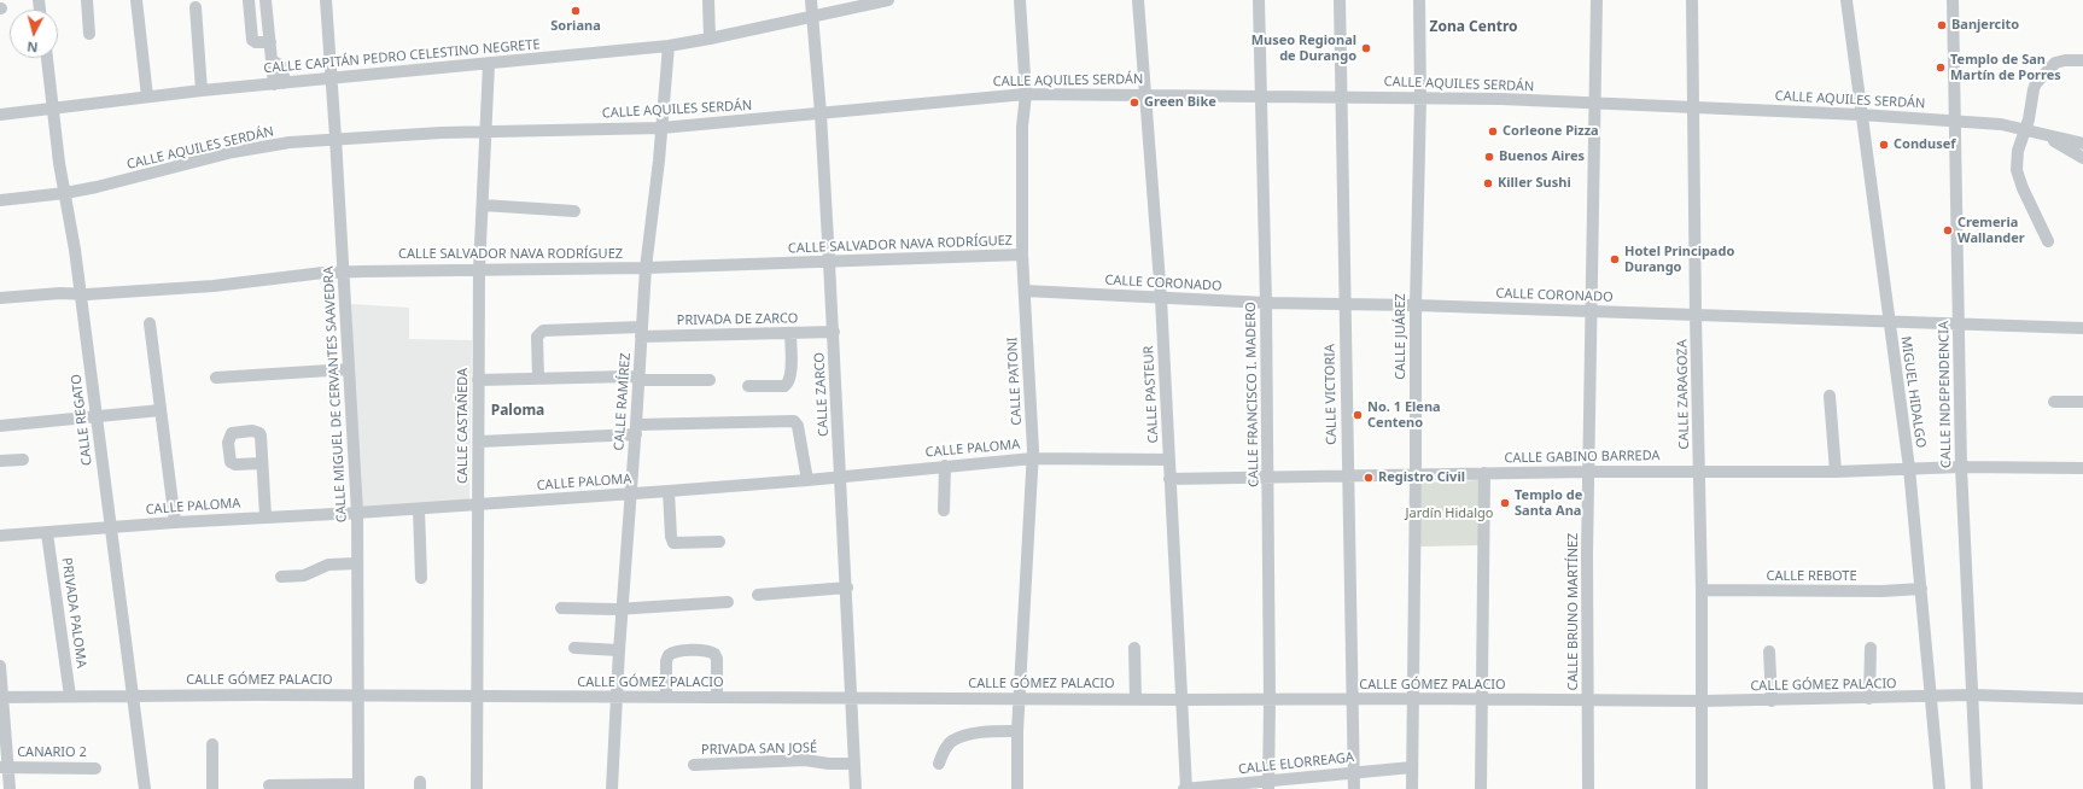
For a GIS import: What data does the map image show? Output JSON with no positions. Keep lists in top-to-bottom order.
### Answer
{
  "streets": {
    "street": [
      "CALLE CAPITÁN PEDRO CELESTINO NEGRETE",
      "CALLE AQUILES SERDÁN",
      "CALLE SALVADOR NAVA RODRÍGUEZ",
      "CALLE CORONADO",
      "PRIVADA DE ZARCO",
      "CALLE JUÁREZ",
      "CALLE PATONI",
      "MIGUEL HIDALGO",
      "CALLE MIGUEL DE CERVANTES SAAVEDRA",
      "CALLE ZARCO",
      "CALLE PASTEUR",
      "CALLE FRANCISCO I. MADERO",
      "CALLE VICTORIA",
      "CALLE ZARAGOZA",
      "CALLE INDEPENDENCIA",
      "CALLE RAMÍREZ",
      "CALLE REGATO",
      "CALLE CASTAÑEDA",
      "CALLE PALOMA",
      "CALLE GABINO BARREDA",
      "CALLE REBOTE",
      "CALLE BRUNO MARTÍNEZ",
      "PRIVADA PALOMA",
      "CALLE GÓMEZ PALACIO",
      "PRIVADA SAN JOSÉ",
      "CANARIO 2",
      "CALLE ELORREAGA"
    ]
  },
  "crossings": [
    ["CALLE CAPITÁN PEDRO CELESTINO NEGRETE", "CALLE MIGUEL DE CERVANTES SAAVEDRA"],
    ["CALLE CAPITÁN PEDRO CELESTINO NEGRETE", "CALLE ZARCO"],
    ["CALLE CAPITÁN PEDRO CELESTINO NEGRETE", "CALLE RAMÍREZ"],
    ["CALLE CAPITÁN PEDRO CELESTINO NEGRETE", "CALLE REGATO"],
    ["CALLE CAPITÁN PEDRO CELESTINO NEGRETE", "CALLE CASTAÑEDA"],
    ["CALLE AQUILES SERDÁN", "CALLE JUÁREZ"],
    ["CALLE AQUILES SERDÁN", "CALLE PATONI"],
    ["CALLE AQUILES SERDÁN", "MIGUEL HIDALGO"],
    ["CALLE AQUILES SERDÁN", "CALLE MIGUEL DE CERVANTES SAAVEDRA"],
    ["CALLE AQUILES SERDÁN", "CALLE ZARCO"],
    ["CALLE AQUILES SERDÁN", "CALLE PASTEUR"],
    ["CALLE AQUILES SERDÁN", "CALLE FRANCISCO I. MADERO"],
    ["CALLE AQUILES SERDÁN", "CALLE VICTORIA"],
    ["CALLE AQUILES SERDÁN", "CALLE ZARAGOZA"],
    ["CALLE AQUILES SERDÁN", "CALLE INDEPENDENCIA"],
    ["CALLE AQUILES SERDÁN", "CALLE RAMÍREZ"],
    ["CALLE AQUILES SERDÁN", "CALLE REGATO"],
    ["CALLE AQUILES SERDÁN", "CALLE CASTAÑEDA"],
    ["CALLE AQUILES SERDÁN", "CALLE BRUNO MARTÍNEZ"],
    ["CALLE SALVADOR NAVA RODRÍGUEZ", "CALLE PATONI"],
    ["CALLE SALVADOR NAVA RODRÍGUEZ", "CALLE MIGUEL DE CERVANTES SAAVEDRA"],
    ["CALLE SALVADOR NAVA RODRÍGUEZ", "CALLE ZARCO"],
    ["CALLE SALVADOR NAVA RODRÍGUEZ", "CALLE RAMÍREZ"],
    ["CALLE SALVADOR NAVA RODRÍGUEZ", "CALLE REGATO"],
    ["CALLE SALVADOR NAVA RODRÍGUEZ", "CALLE CASTAÑEDA"],
    ["CALLE CORONADO", "CALLE JUÁREZ"],
    ["CALLE CORONADO", "CALLE PATONI"],
    ["CALLE CORONADO", "MIGUEL HIDALGO"],
    ["CALLE CORONADO", "CALLE PASTEUR"],
    ["CALLE CORONADO", "CALLE FRANCISCO I. MADERO"],
    ["CALLE CORONADO", "CALLE VICTORIA"],
    ["CALLE CORONADO", "CALLE ZARAGOZA"],
    ["CALLE CORONADO", "CALLE INDEPENDENCIA"],
    ["CALLE CORONADO", "CALLE BRUNO MARTÍNEZ"],
    ["PRIVADA DE ZARCO", "CALLE ZARCO"],
    ["PRIVADA DE ZARCO", "CALLE RAMÍREZ"],
    ["CALLE JUÁREZ", "CALLE GABINO BARREDA"],
    ["CALLE JUÁREZ", "CALLE GÓMEZ PALACIO"],
    ["CALLE JUÁREZ", "CALLE ELORREAGA"],
    ["CALLE PATONI", "CALLE PALOMA"],
    ["CALLE PATONI", "CALLE GÓMEZ PALACIO"],
    ["MIGUEL HIDALGO", "CALLE GABINO BARREDA"],
    ["MIGUEL HIDALGO", "CALLE REBOTE"],
    ["MIGUEL HIDALGO", "CALLE GÓMEZ PALACIO"],
    ["CALLE MIGUEL DE CERVANTES SAAVEDRA", "CALLE PALOMA"],
    ["CALLE MIGUEL DE CERVANTES SAAVEDRA", "CALLE GÓMEZ PALACIO"],
    ["CALLE ZARCO", "CALLE PALOMA"],
    ["CALLE ZARCO", "CALLE GÓMEZ PALACIO"],
    ["CALLE ZARCO", "PRIVADA SAN JOSÉ"],
    ["CALLE PASTEUR", "CALLE PALOMA"],
    ["CALLE PASTEUR", "CALLE GABINO BARREDA"],
    ["CALLE PASTEUR", "CALLE GÓMEZ PALACIO"],
    ["CALLE PASTEUR", "CALLE ELORREAGA"],
    ["CALLE FRANCISCO I. MADERO", "CALLE GABINO BARREDA"],
    ["CALLE FRANCISCO I. MADERO", "CALLE GÓMEZ PALACIO"],
    ["CALLE FRANCISCO I. MADERO", "CALLE ELORREAGA"],
    ["CALLE VICTORIA", "CALLE GABINO BARREDA"],
    ["CALLE VICTORIA", "CALLE GÓMEZ PALACIO"],
    ["CALLE VICTORIA", "CALLE ELORREAGA"],
    ["CALLE ZARAGOZA", "CALLE GABINO BARREDA"],
    ["CALLE ZARAGOZA", "CALLE REBOTE"],
    ["CALLE ZARAGOZA", "CALLE GÓMEZ PALACIO"],
    ["CALLE INDEPENDENCIA", "CALLE GABINO BARREDA"],
    ["CALLE INDEPENDENCIA", "CALLE GÓMEZ PALACIO"],
    ["CALLE RAMÍREZ", "CALLE PALOMA"],
    ["CALLE RAMÍREZ", "CALLE GÓMEZ PALACIO"],
    ["CALLE REGATO", "CALLE PALOMA"],
    ["CALLE REGATO", "CALLE GÓMEZ PALACIO"],
    ["CALLE CASTAÑEDA", "CALLE PALOMA"],
    ["CALLE CASTAÑEDA", "CALLE GÓMEZ PALACIO"],
    ["CALLE PALOMA", "PRIVADA PALOMA"],
    ["CALLE GABINO BARREDA", "CALLE BRUNO MARTÍNEZ"],
    ["CALLE BRUNO MARTÍNEZ", "CALLE GÓMEZ PALACIO"],
    ["PRIVADA PALOMA", "CALLE GÓMEZ PALACIO"]
  ],
  "districts": ["Zona Centro", "Paloma"],
  "parks": ["Jardín Hidalgo"],
  "places": [
    "Soriana",
    "Banjercito",
    "Museo Regional de Durango",
    "Templo de San Martín de Porres",
    "Green Bike",
    "Corleone Pizza",
    "Condusef",
    "Buenos Aires",
    "Killer Sushi",
    "Cremeria Wallander",
    "Hotel Principado Durango",
    "No. 1 Elena Centeno",
    "Registro Civil",
    "Templo de Santa Ana"
  ],
  "north": "bottom"
}
